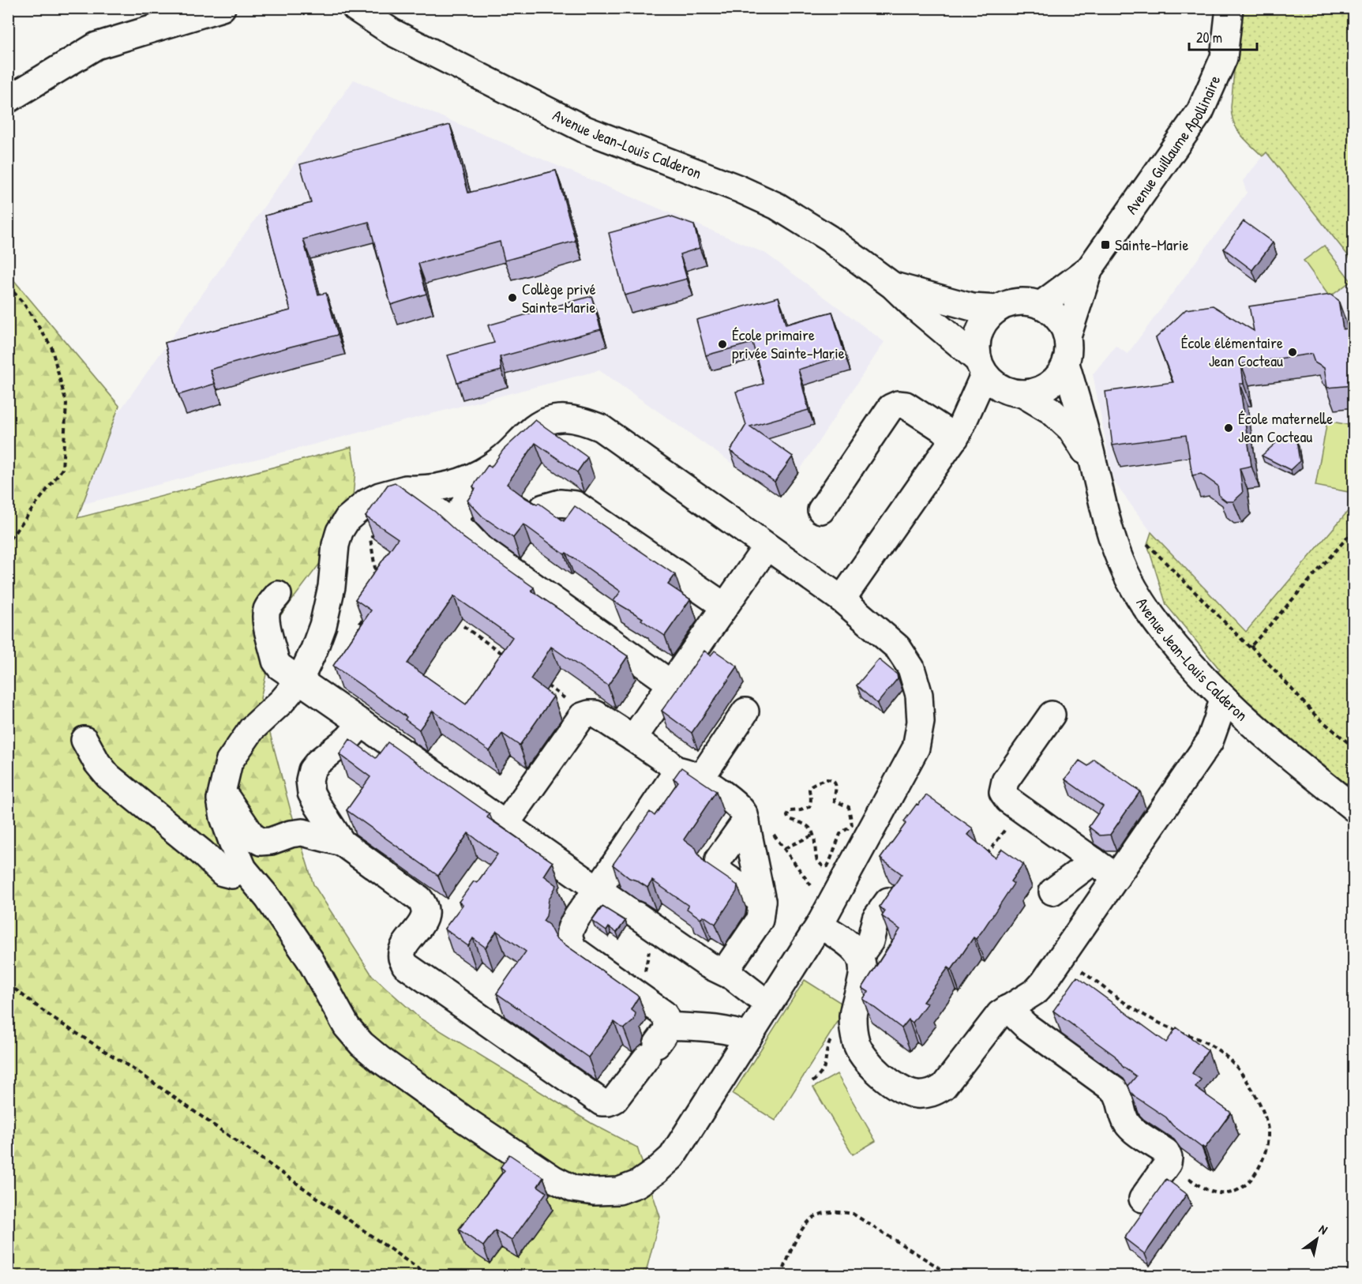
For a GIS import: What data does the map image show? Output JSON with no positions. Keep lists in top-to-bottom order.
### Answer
{
  "streets": {
    "street": ["Avenue Guillaume Apollinaire", "Avenue Jean-Louis Calderon"]
  },
  "crossings": [
    ["Avenue Guillaume Apollinaire", "Avenue Jean-Louis Calderon"]
  ],
  "places": {
    "transit": ["Sainte-Marie"],
    "other": [
      "Collège privé Sainte-Marie",
      "École primaire privée Sainte-Marie",
      "École élémentaire Jean Cocteau",
      "École maternelle Jean Cocteau"
    ]
  },
  "scale_bar": "20 m",
  "north": "top right"
}
